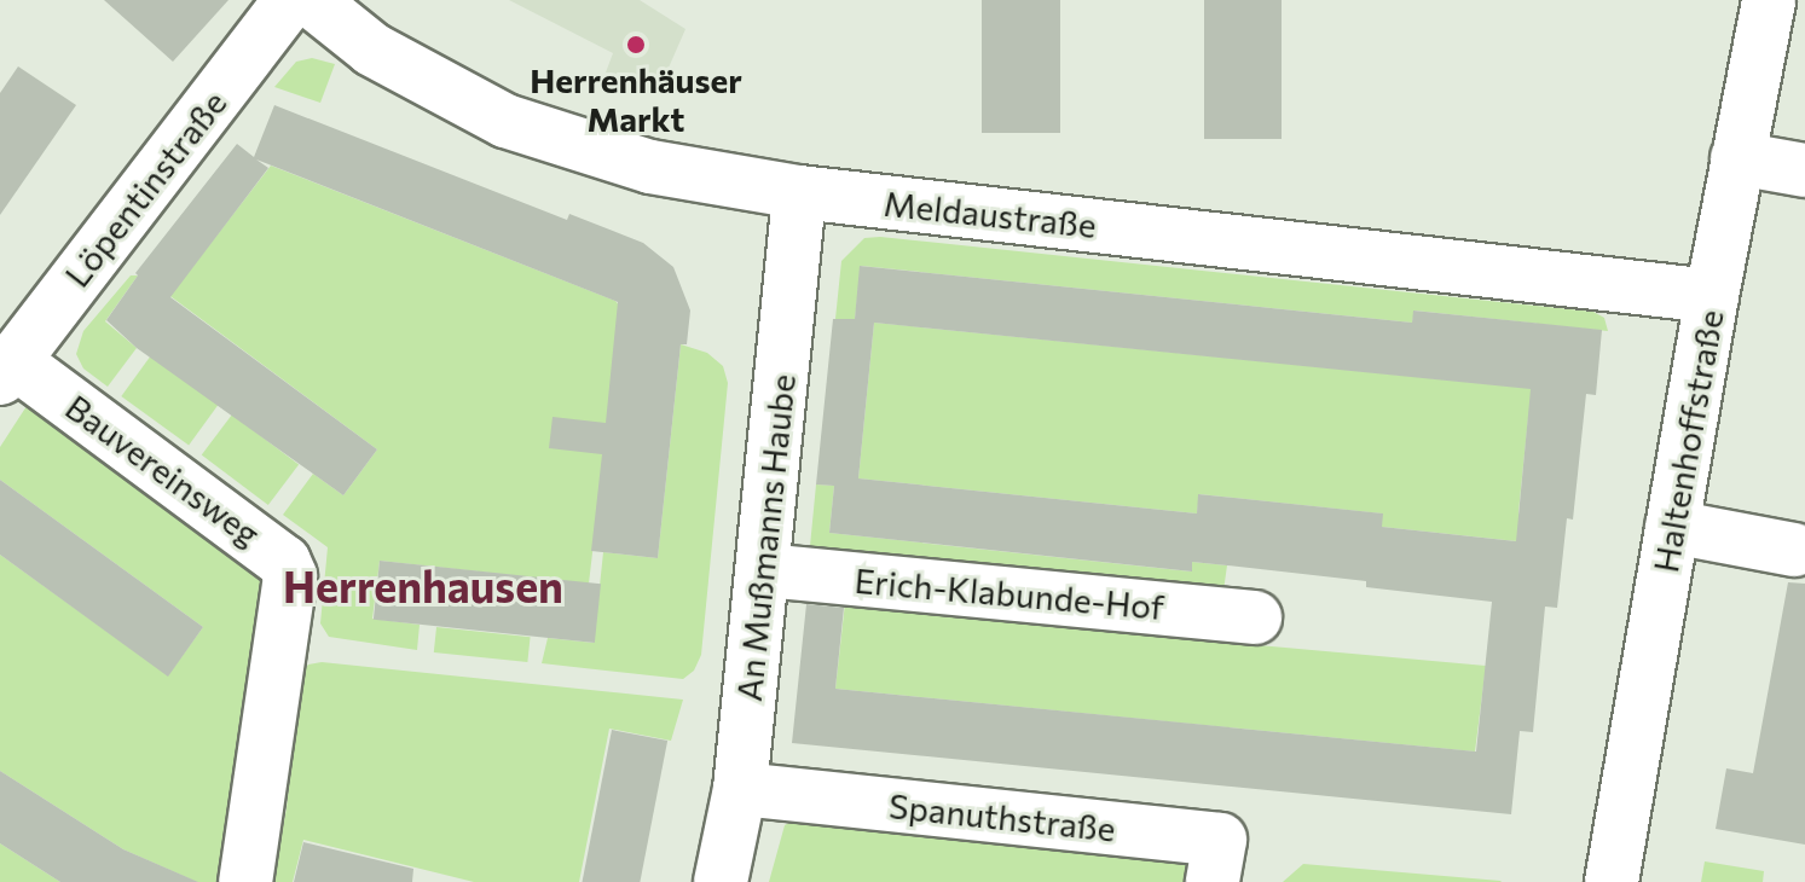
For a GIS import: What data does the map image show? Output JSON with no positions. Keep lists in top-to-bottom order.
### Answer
{
  "streets": {
    "street": [
      "Löpentinstraße",
      "Meldaustraße",
      "Haltenhoffstraße",
      "Bauvereinsweg",
      "An Mußmanns Haube",
      "Erich-Klabunde-Hof",
      "Spanuthstraße"
    ]
  },
  "crossings": [
    ["Löpentinstraße", "Bauvereinsweg"],
    ["Meldaustraße", "Haltenhoffstraße"],
    ["Meldaustraße", "An Mußmanns Haube"],
    ["An Mußmanns Haube", "Erich-Klabunde-Hof"],
    ["An Mußmanns Haube", "Spanuthstraße"]
  ],
  "districts": ["Herrenhausen"],
  "places": ["Herrenhäuser Markt"]
}
